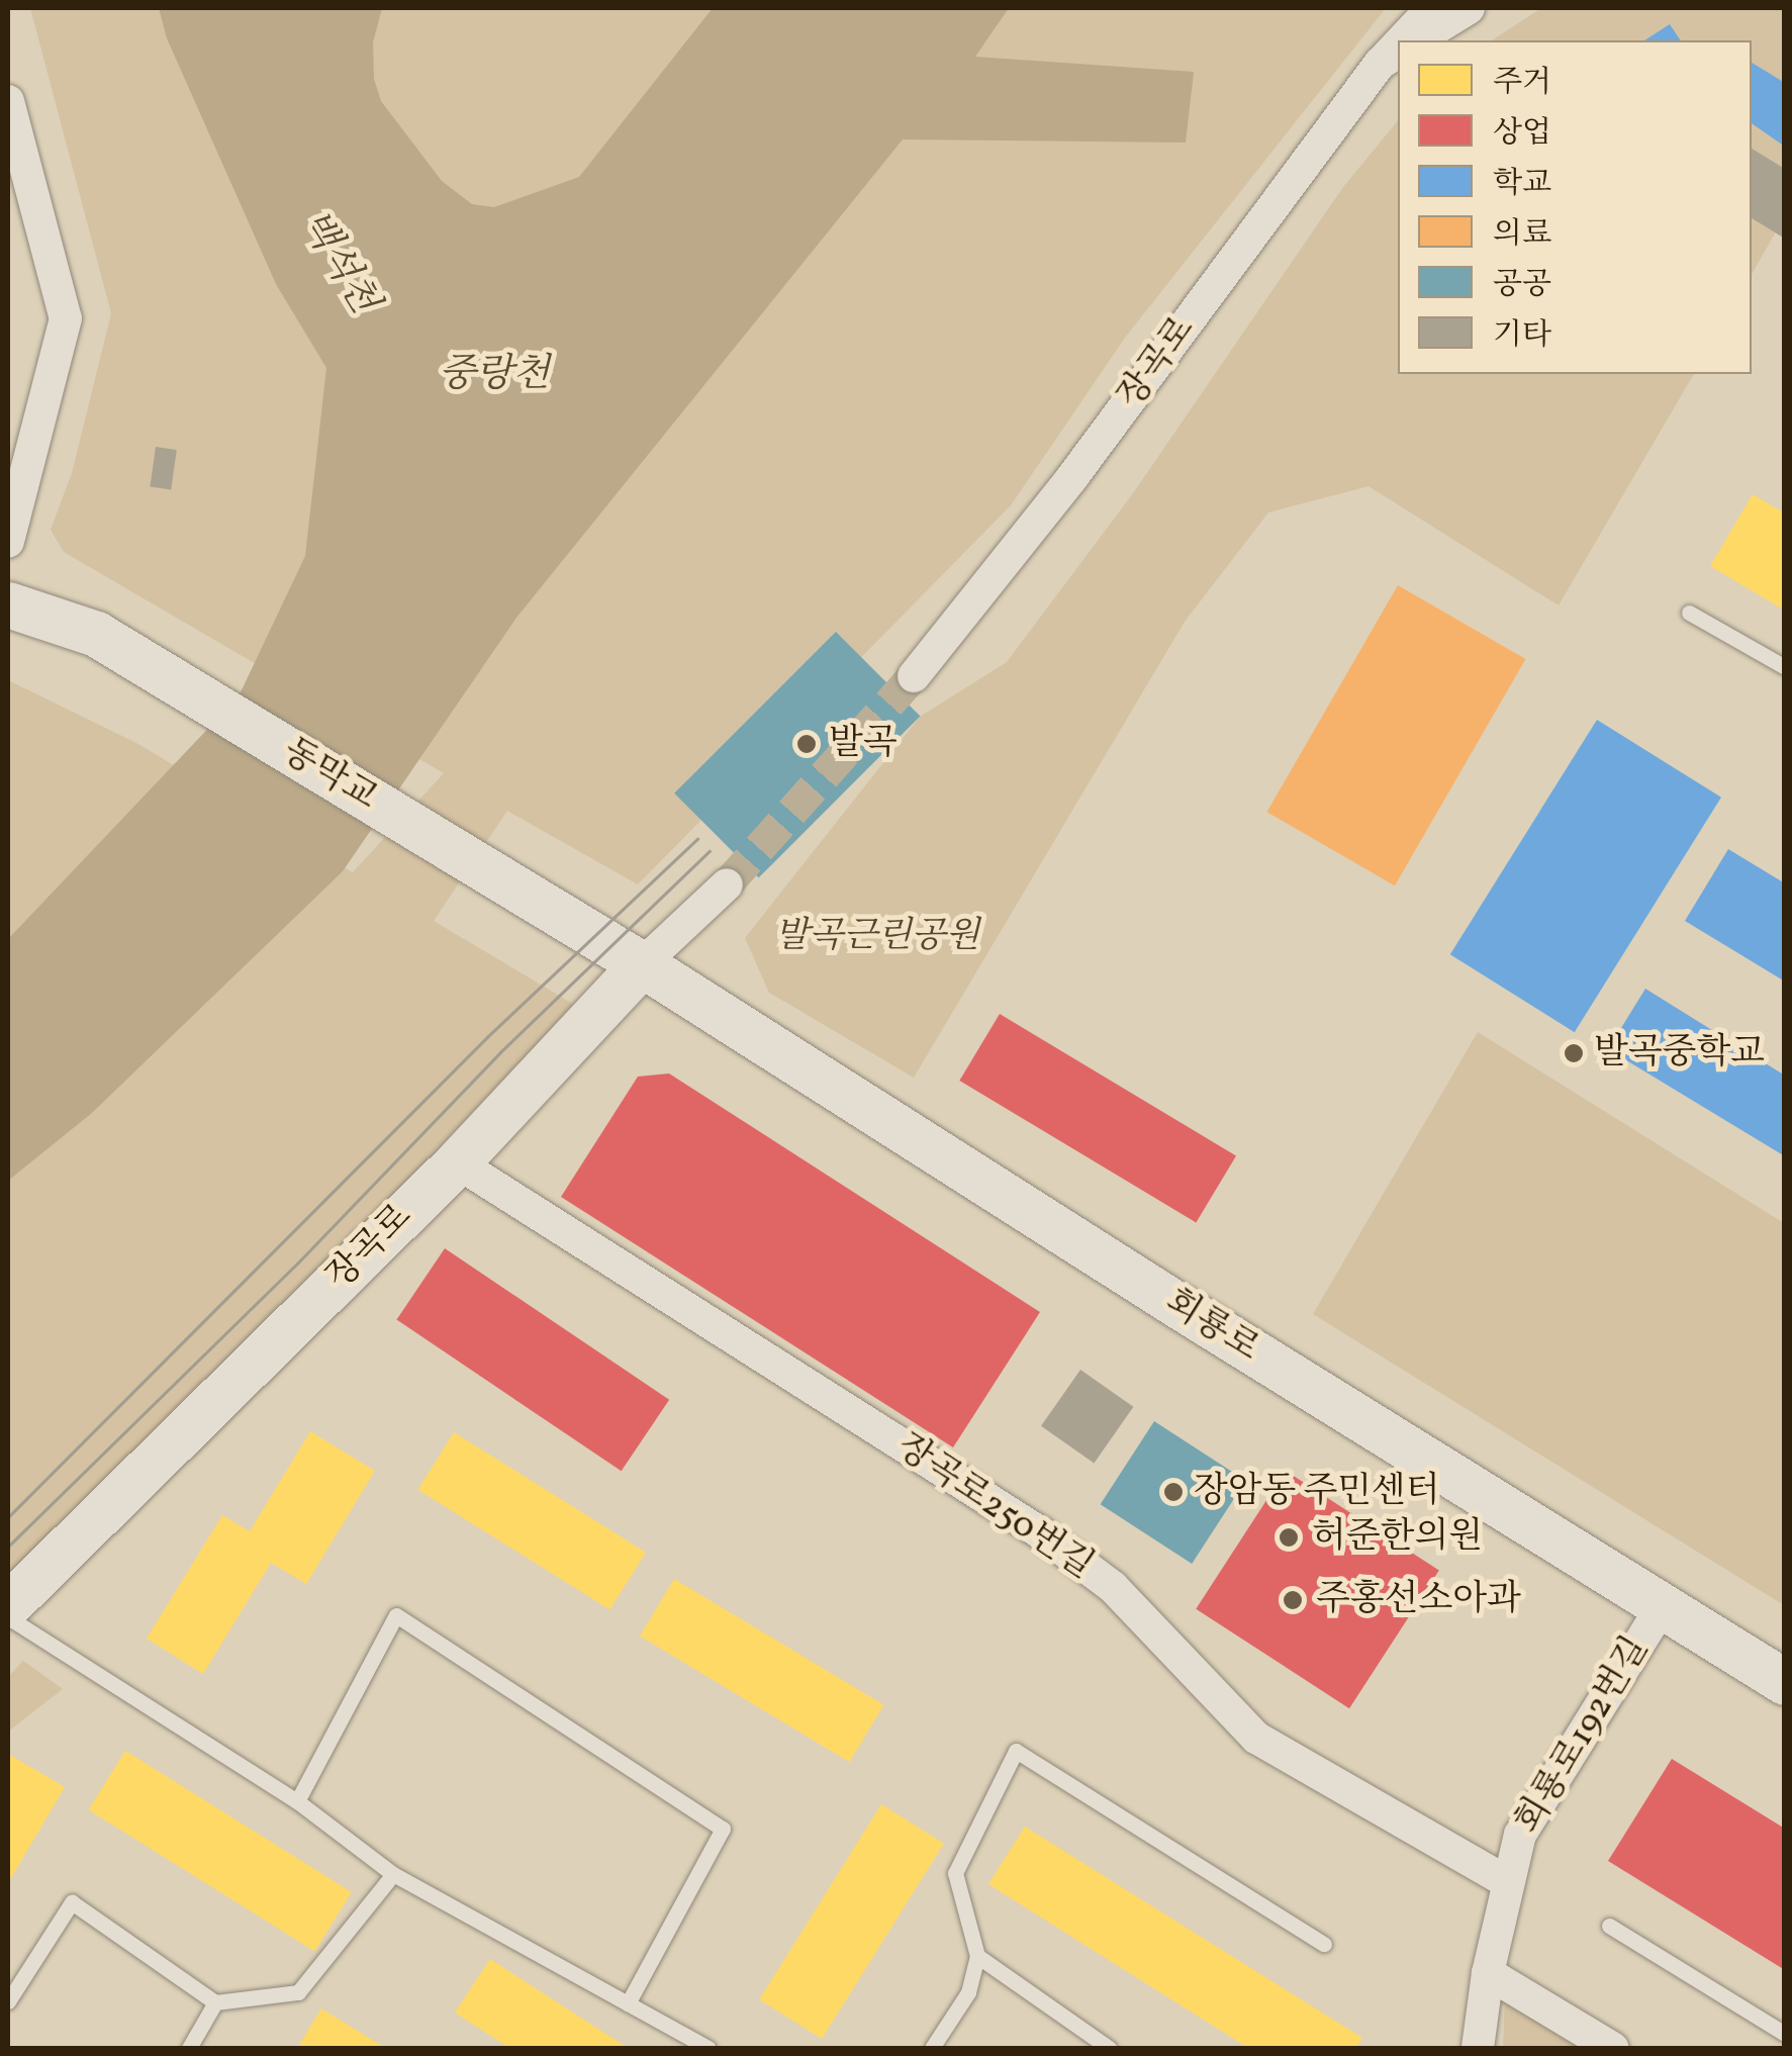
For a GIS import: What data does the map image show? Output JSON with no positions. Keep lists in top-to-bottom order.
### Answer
{
  "streets": {
    "street": [
      "장곡로",
      "동막교",
      "회룡로",
      "장곡로250번길",
      "회룡로192번길"
    ]
  },
  "crossings": [
    ["장곡로", "동막교"],
    ["장곡로", "회룡로"],
    ["장곡로", "장곡로250번길"],
    ["동막교", "회룡로"],
    ["회룡로", "회룡로192번길"],
    ["장곡로250번길", "회룡로192번길"]
  ],
  "water": ["백석천", "중랑천"],
  "parks": ["발곡근린공원"],
  "places": [
    "발곡",
    "발곡중학교",
    "장암동 주민센터",
    "허준한의원",
    "주홍선소아과"
  ],
  "legend": [
    "주거",
    "상업",
    "학교",
    "의료",
    "공공",
    "기타"
  ]
}
